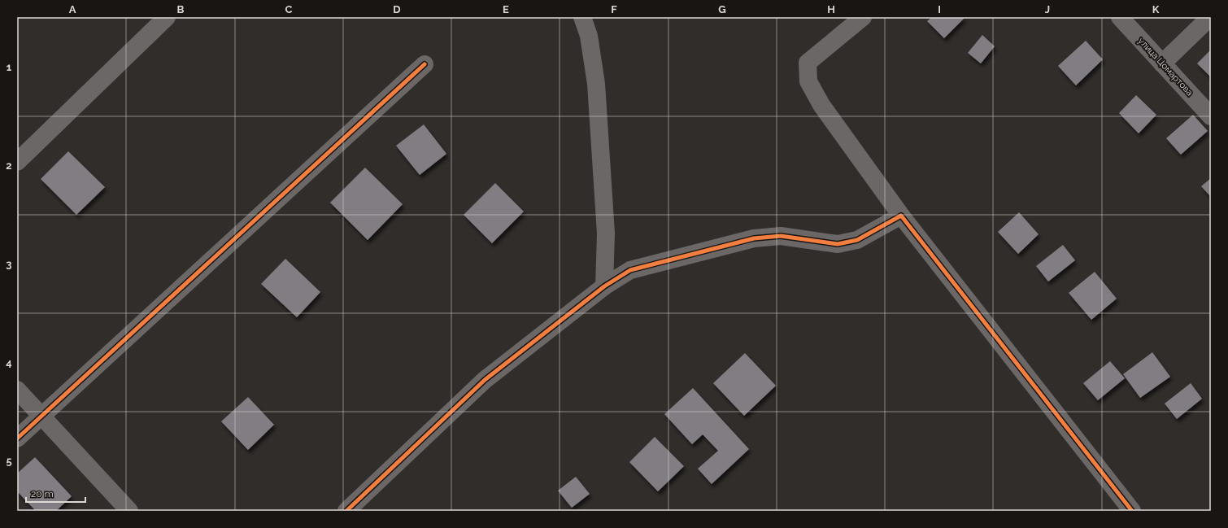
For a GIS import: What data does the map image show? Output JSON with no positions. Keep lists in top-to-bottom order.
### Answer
{
  "streets": {
    "street": ["улица Цомартова"]
  },
  "scale_bar": "20 m",
  "grid": {
    "columns": [
      "A",
      "B",
      "C",
      "D",
      "E",
      "F",
      "G",
      "H",
      "I",
      "J",
      "K"
    ],
    "rows": [
      "1",
      "2",
      "3",
      "4",
      "5"
    ]
  }
}
